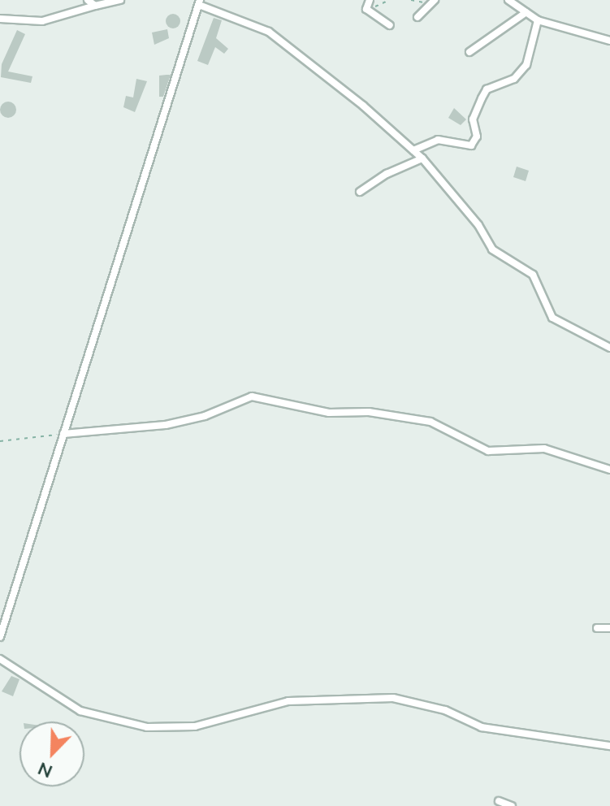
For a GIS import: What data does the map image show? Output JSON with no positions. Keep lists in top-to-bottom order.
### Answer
{
  "north": "bottom left"
}
